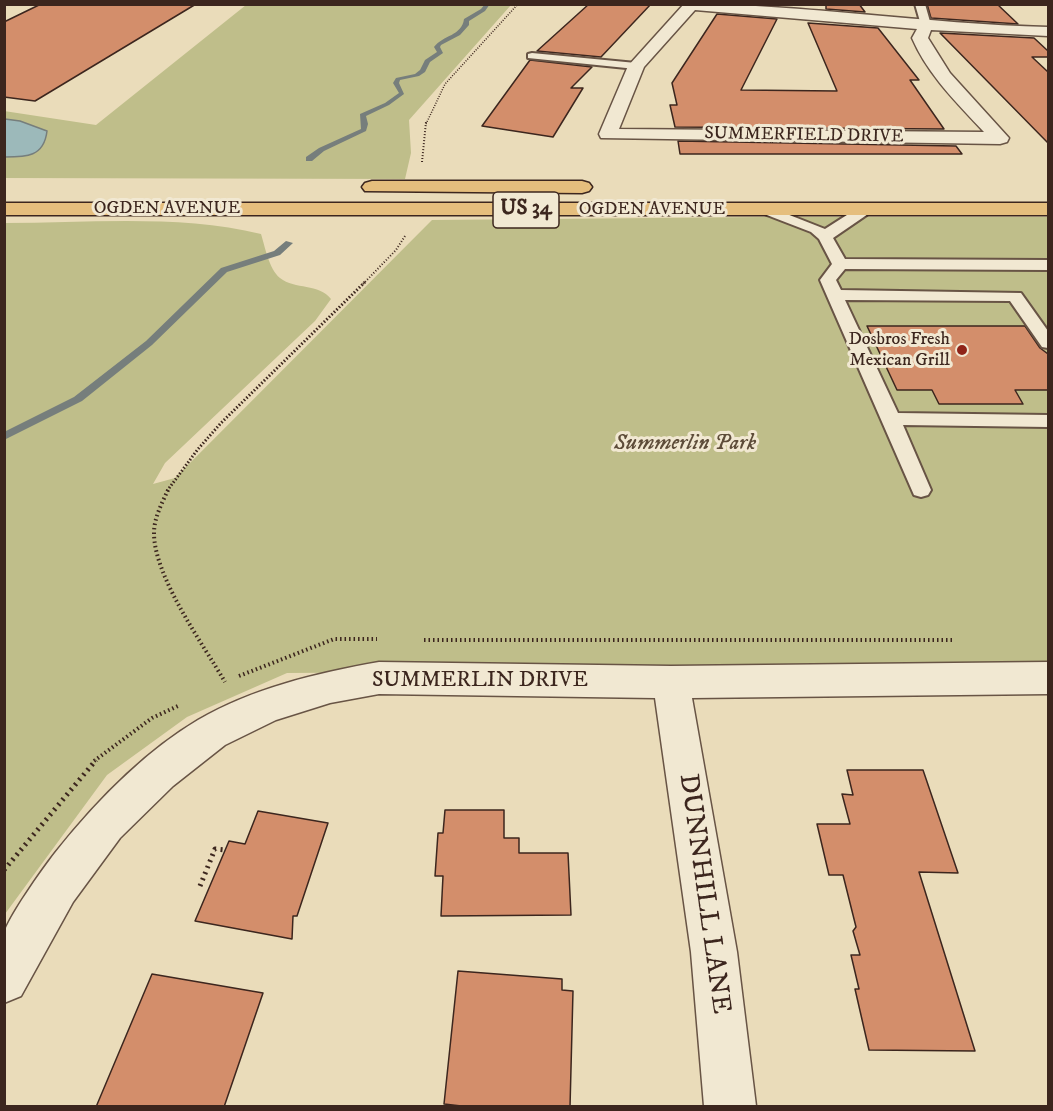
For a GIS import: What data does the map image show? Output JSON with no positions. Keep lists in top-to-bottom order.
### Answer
{
  "streets": {
    "main road": ["OGDEN AVENUE", "US 34"],
    "street": ["SUMMERFIELD DRIVE", "SUMMERLIN DRIVE", "DUNNHILL LANE"]
  },
  "crossings": [
    ["SUMMERLIN DRIVE", "DUNNHILL LANE"]
  ],
  "parks": ["Summerlin Park"],
  "places": ["Dosbros Fresh Mexican Grill"]
}
